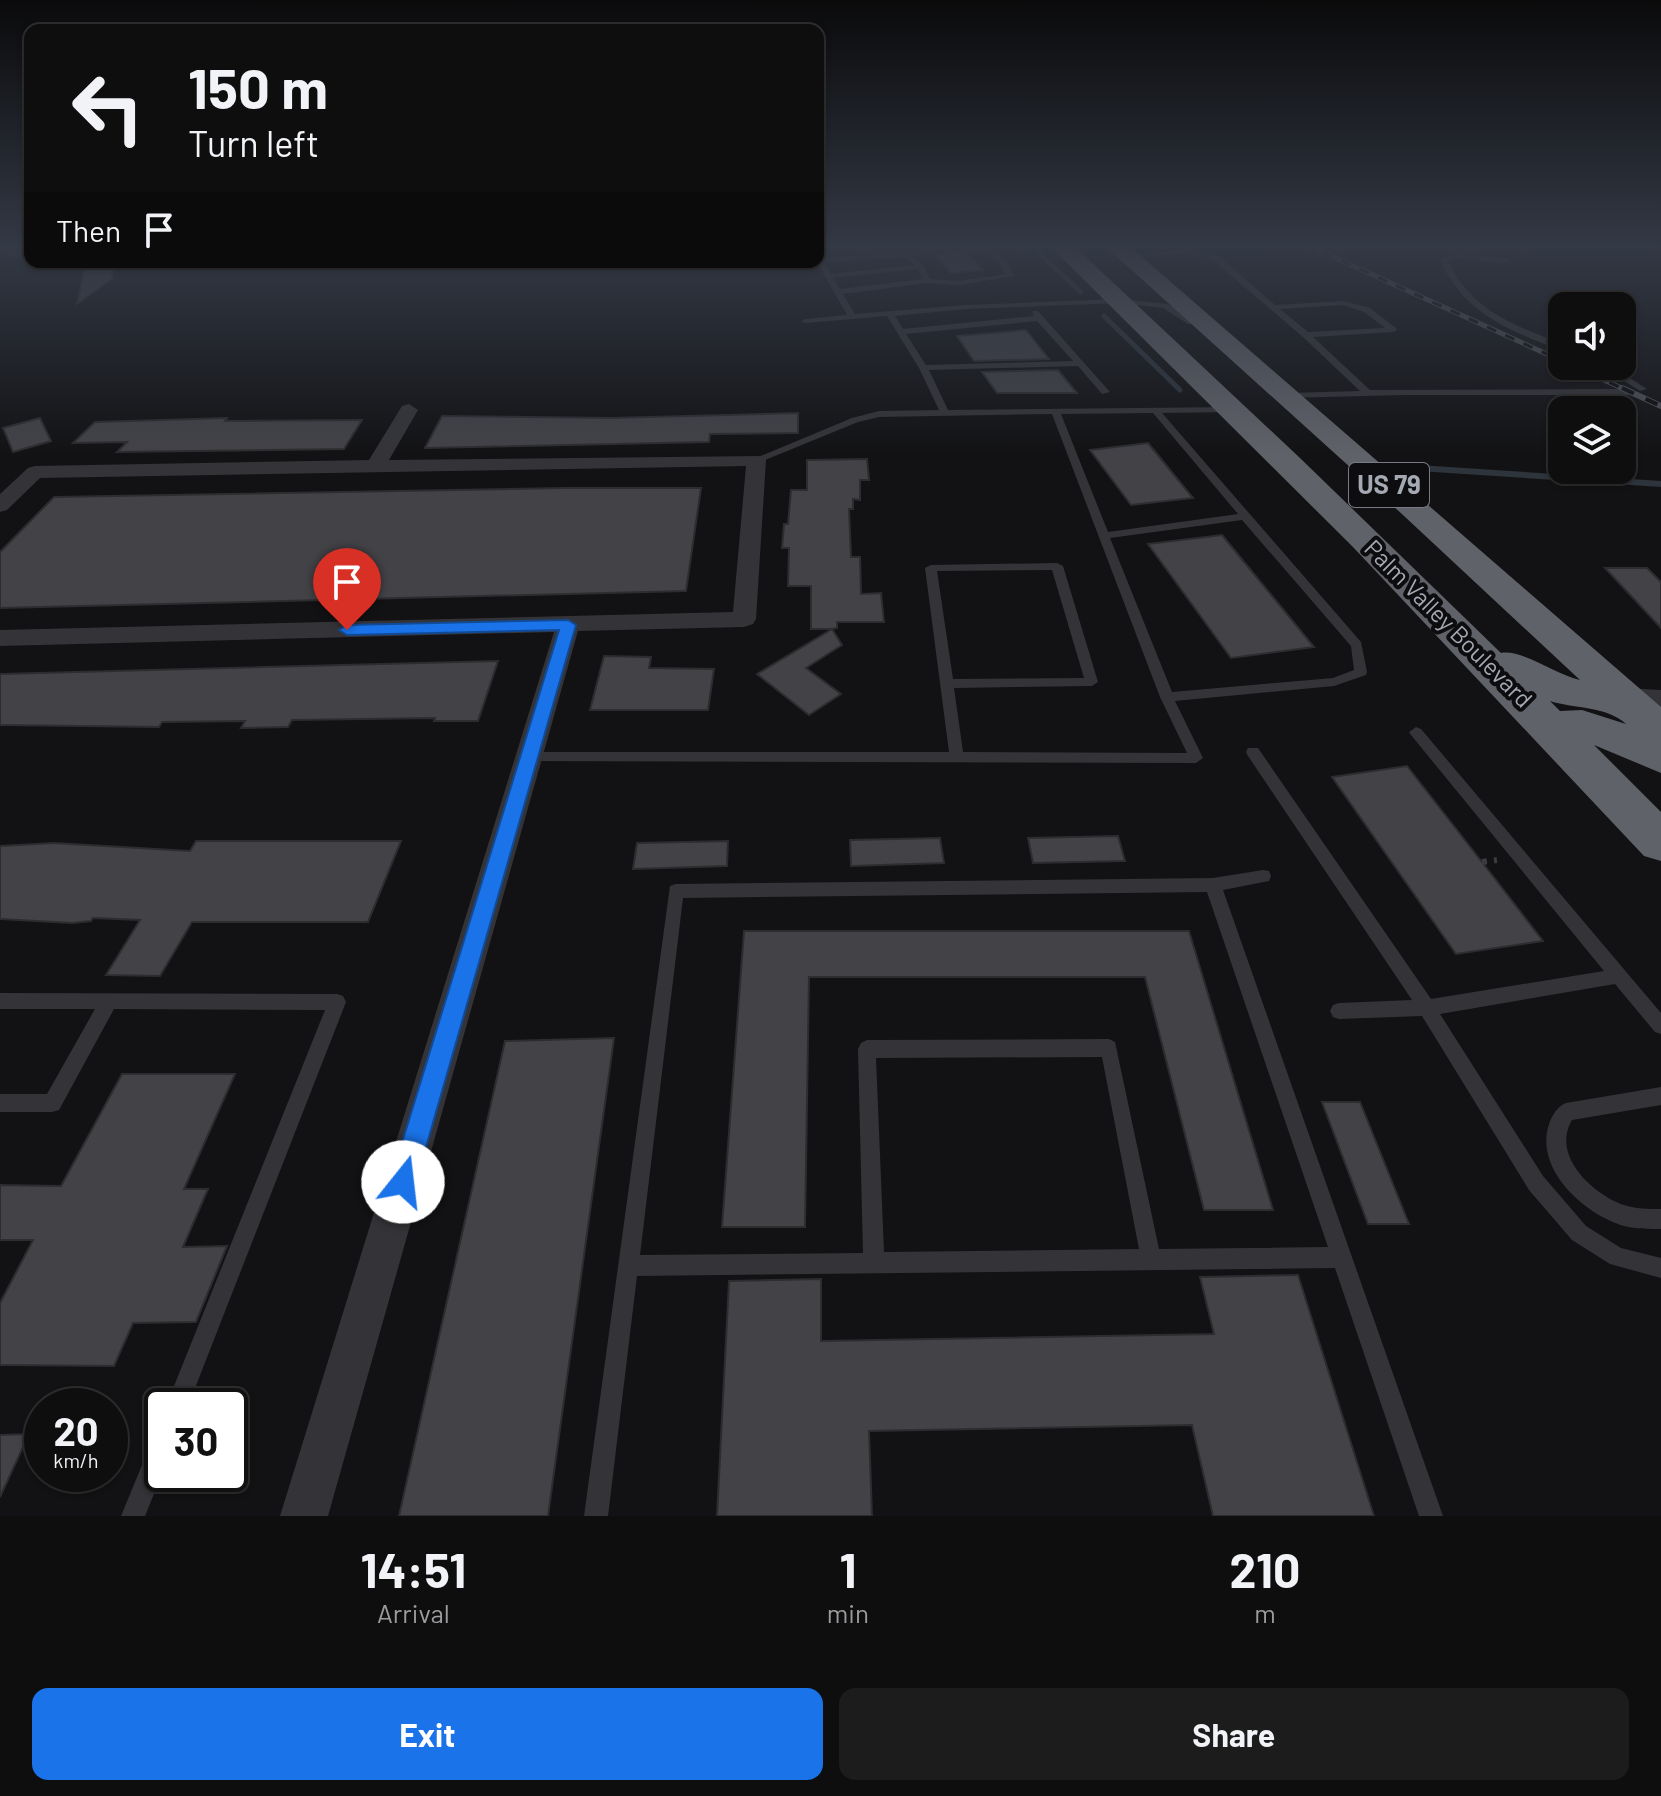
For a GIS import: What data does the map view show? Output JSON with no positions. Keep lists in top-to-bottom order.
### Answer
{
  "streets": {
    "highway": ["US 79", "Palm Valley Boulevard"]
  },
  "page": {
    "turn": ["150 m", "Turn left"],
    "then": "Then",
    "speed": "20 km/h",
    "limit": "30",
    "eta": [
      "14:51",
      "Arrival",
      "1",
      "min",
      "210",
      "m"
    ],
    "buttons": ["Exit", "Share"]
  }
}
